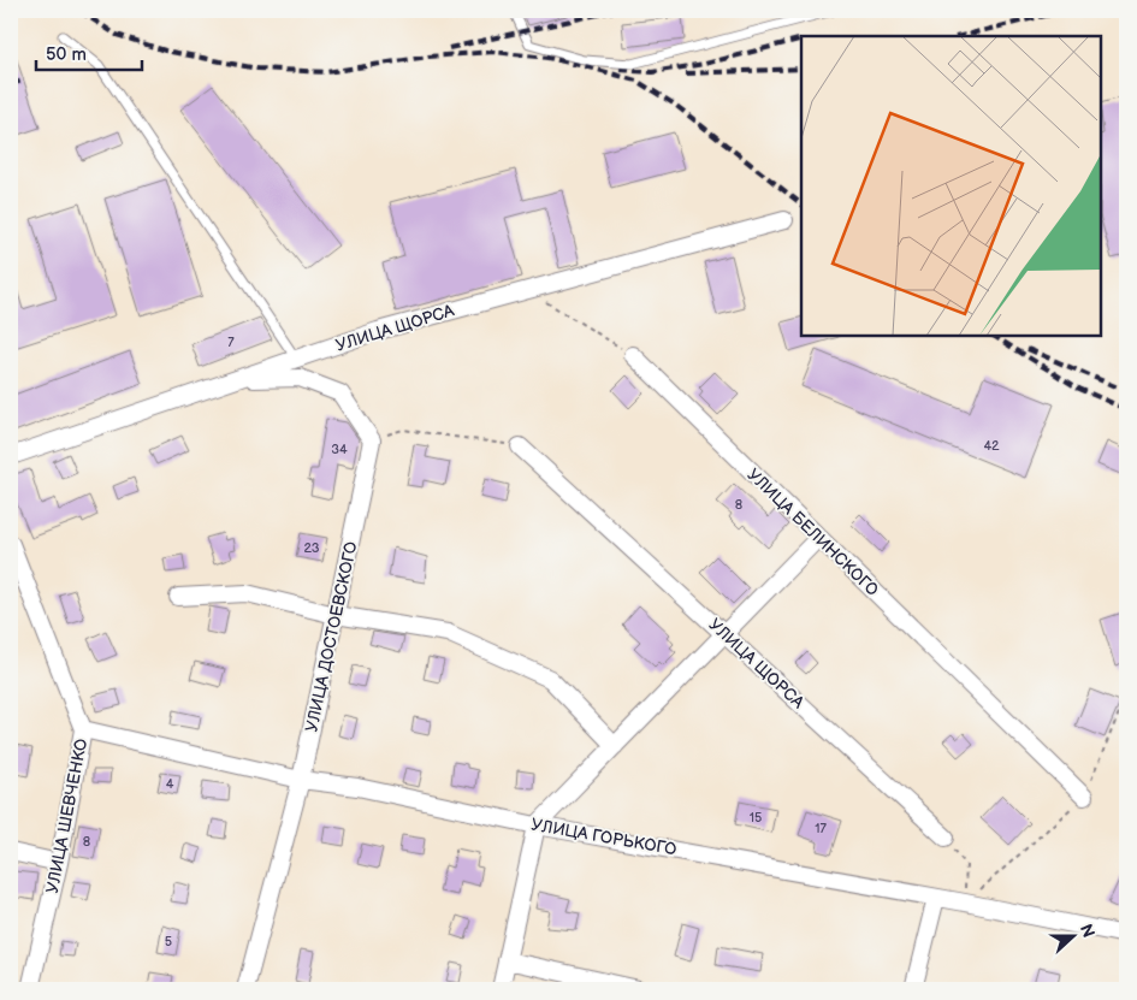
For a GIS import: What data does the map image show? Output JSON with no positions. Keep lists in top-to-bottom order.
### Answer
{
  "streets": {
    "street": [
      "УЛИЦА ЩОРСА",
      "УЛИЦА БЕЛИНСКОГО",
      "УЛИЦА ДОСТОЕВСКОГО",
      "УЛИЦА ШЕВЧЕНКО",
      "УЛИЦА ГОРЬКОГО"
    ]
  },
  "crossings": [
    ["УЛИЦА ДОСТОЕВСКОГО", "УЛИЦА ГОРЬКОГО"],
    ["УЛИЦА ШЕВЧЕНКО", "УЛИЦА ГОРЬКОГО"]
  ],
  "house_numbers": [
    "7",
    "42",
    "34",
    "8",
    "23",
    "4",
    "15",
    "17",
    "8",
    "5"
  ],
  "scale_bar": "50 m",
  "north": "right"
}
